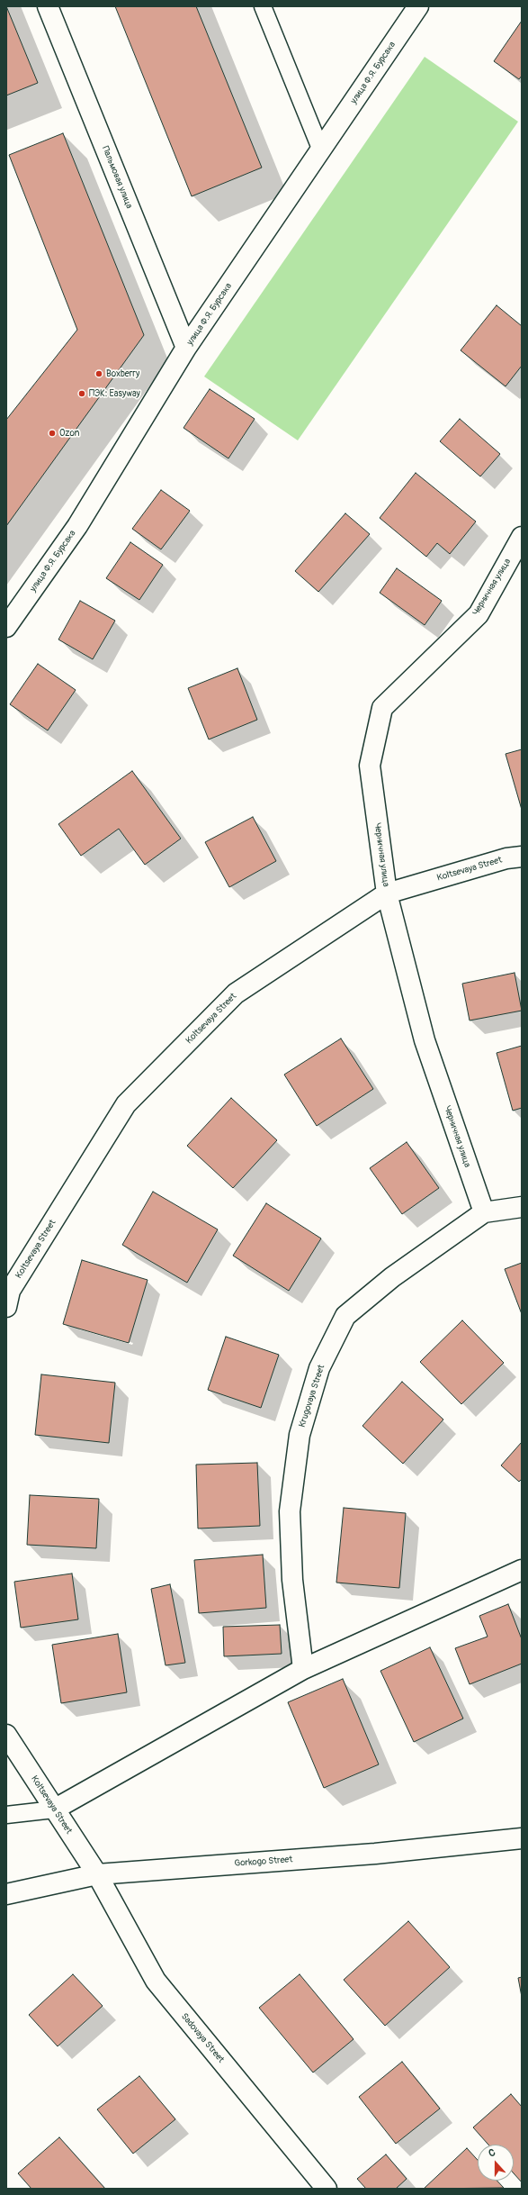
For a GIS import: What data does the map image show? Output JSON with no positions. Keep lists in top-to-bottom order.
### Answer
{
  "streets": {
    "street": [
      "улица Ф.Я. Бурсака",
      "Пальмовая улица",
      "Черничная улица",
      "Koltsevaya Street",
      "Krugovaya Street",
      "Gorkogo Street",
      "Sadovaya Street"
    ]
  },
  "crossings": [
    ["улица Ф.Я. Бурсака", "Пальмовая улица"],
    ["Черничная улица", "Koltsevaya Street"],
    ["Черничная улица", "Krugovaya Street"],
    ["Koltsevaya Street", "Gorkogo Street"],
    ["Koltsevaya Street", "Sadovaya Street"],
    ["Gorkogo Street", "Sadovaya Street"]
  ],
  "places": ["Boxberry", "ПЭК: Easyway", "Ozon"],
  "north": "top"
}
